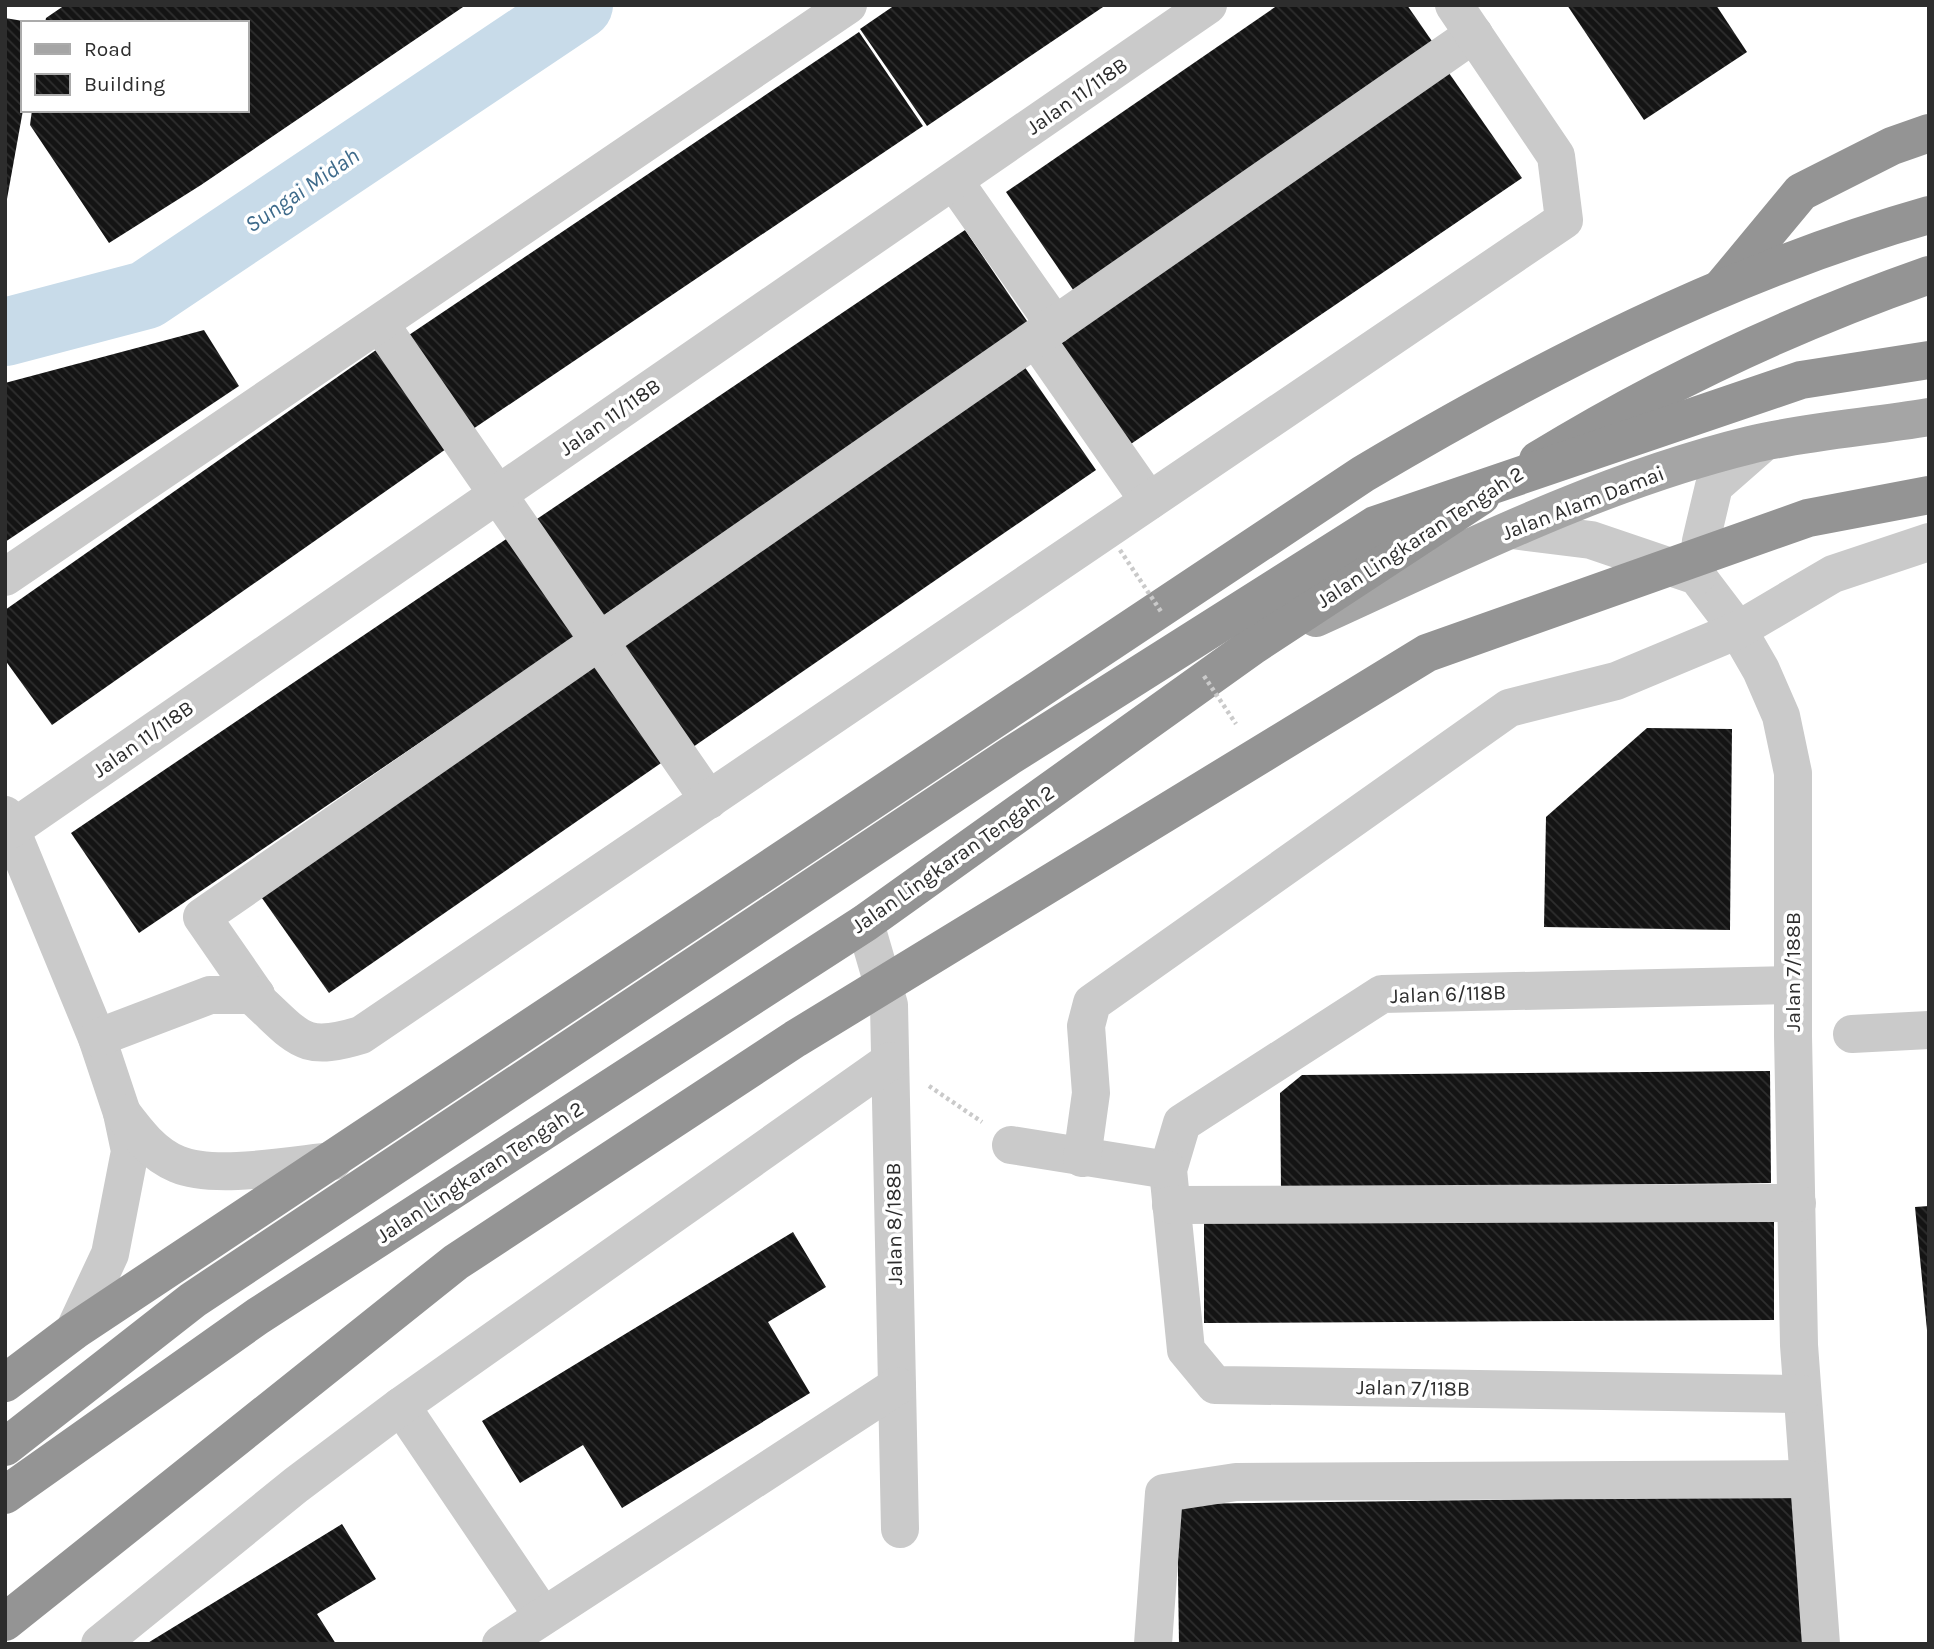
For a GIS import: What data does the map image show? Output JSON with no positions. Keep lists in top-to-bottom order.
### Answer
{
  "streets": {
    "highway": ["Jalan Lingkaran Tengah 2"],
    "main road": ["Jalan Alam Damai"],
    "street": [
      "Jalan 11/118B",
      "Jalan 7/188B",
      "Jalan 6/118B",
      "Jalan 8/188B",
      "Jalan 7/118B"
    ]
  },
  "crossings": [
    ["Jalan Alam Damai", "Jalan Lingkaran Tengah 2"],
    ["Jalan Lingkaran Tengah 2", "Jalan 8/188B"],
    ["Jalan 7/188B", "Jalan 6/118B"],
    ["Jalan 7/188B", "Jalan 7/118B"],
    ["Jalan 6/118B", "Jalan 7/118B"]
  ],
  "water": ["Sungai Midah"],
  "legend": ["Road", "Building"]
}
